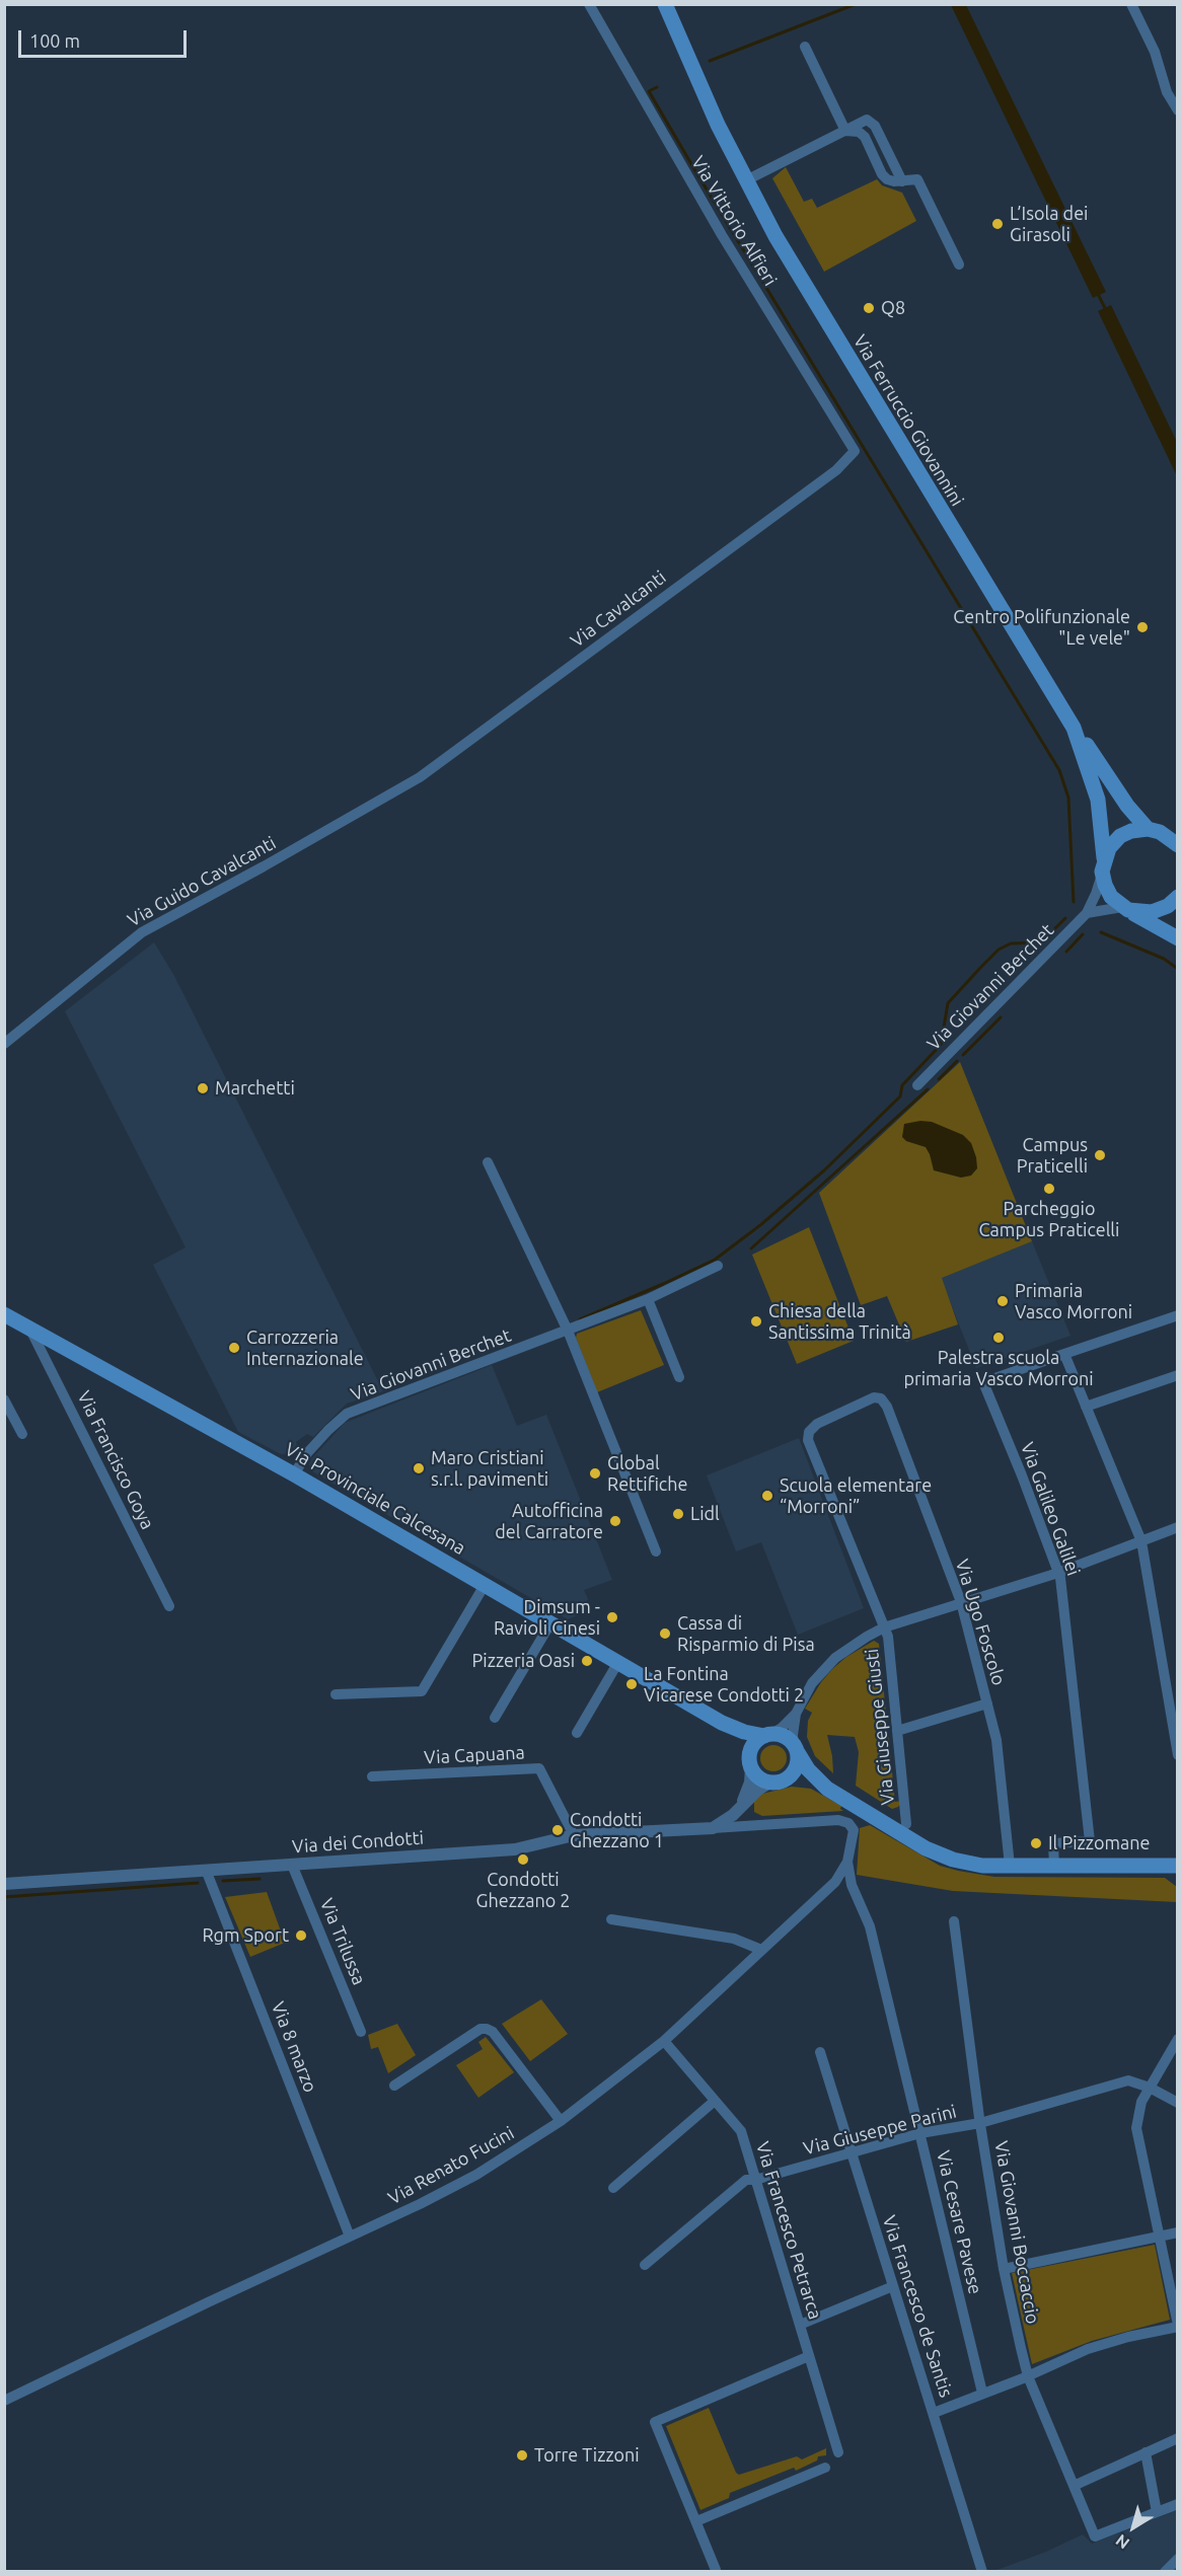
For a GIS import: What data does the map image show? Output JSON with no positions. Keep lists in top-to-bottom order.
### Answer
{
  "streets": {
    "main road": ["Via Ferruccio Giovannini", "Via Provinciale Calcesana"],
    "street": [
      "Via Vittorio Alfieri",
      "Via Cavalcanti",
      "Via Guido Cavalcanti",
      "Via Giovanni Berchet",
      "Via Francisco Goya",
      "Via Galileo Galilei",
      "Via Ugo Foscolo",
      "Via Giuseppe Giusti",
      "Via Capuana",
      "Via dei Condotti",
      "Via Trilussa",
      "Via 8 marzo",
      "Via Giuseppe Parini",
      "Via Renato Fucini",
      "Via Cesare Pavese",
      "Via Francesco Petrarca",
      "Via Giovanni Boccaccio",
      "Via Francesco de Santis"
    ]
  },
  "crossings": [
    ["Via Vittorio Alfieri", "Via Cavalcanti"],
    ["Via Ferruccio Giovannini", "Via Giovanni Berchet"],
    ["Via Cavalcanti", "Via Guido Cavalcanti"],
    ["Via Giovanni Berchet", "Via Provinciale Calcesana"],
    ["Via Francisco Goya", "Via Provinciale Calcesana"],
    ["Via Ugo Foscolo", "Via Giuseppe Giusti"],
    ["Via Capuana", "Via dei Condotti"],
    ["Via dei Condotti", "Via Trilussa"],
    ["Via dei Condotti", "Via 8 marzo"],
    ["Via dei Condotti", "Via Renato Fucini"],
    ["Via dei Condotti", "Via Cesare Pavese"],
    ["Via 8 marzo", "Via Renato Fucini"],
    ["Via Giuseppe Parini", "Via Cesare Pavese"],
    ["Via Giuseppe Parini", "Via Francesco Petrarca"],
    ["Via Giuseppe Parini", "Via Giovanni Boccaccio"],
    ["Via Giuseppe Parini", "Via Francesco de Santis"],
    ["Via Renato Fucini", "Via Cesare Pavese"],
    ["Via Renato Fucini", "Via Francesco Petrarca"]
  ],
  "places": [
    "L’Isola dei Girasoli",
    "Q8",
    "Centro Polifunzionale \"Le vele\"",
    "Marchetti",
    "Campus Praticelli",
    "Parcheggio Campus Praticelli",
    "Primaria Vasco Morroni",
    "Chiesa della Santissima Trinità",
    "Palestra scuola primaria Vasco Morroni",
    "Carrozzeria Internazionale",
    "Maro Cristiani s.r.l. pavimenti",
    "Global Rettifiche",
    "Scuola elementare “Morroni”",
    "Lidl",
    "Autofficina del Carratore",
    "Dimsum - Ravioli Cinesi",
    "Cassa di Risparmio di Pisa",
    "Pizzeria Oasi",
    "La Fontina Vicarese Condotti 2",
    "Condotti Ghezzano 1",
    "Il Pizzomane",
    "Condotti Ghezzano 2",
    "Rgm Sport",
    "Torre Tizzoni"
  ],
  "scale_bar": "100 m",
  "north": "bottom left"
}
